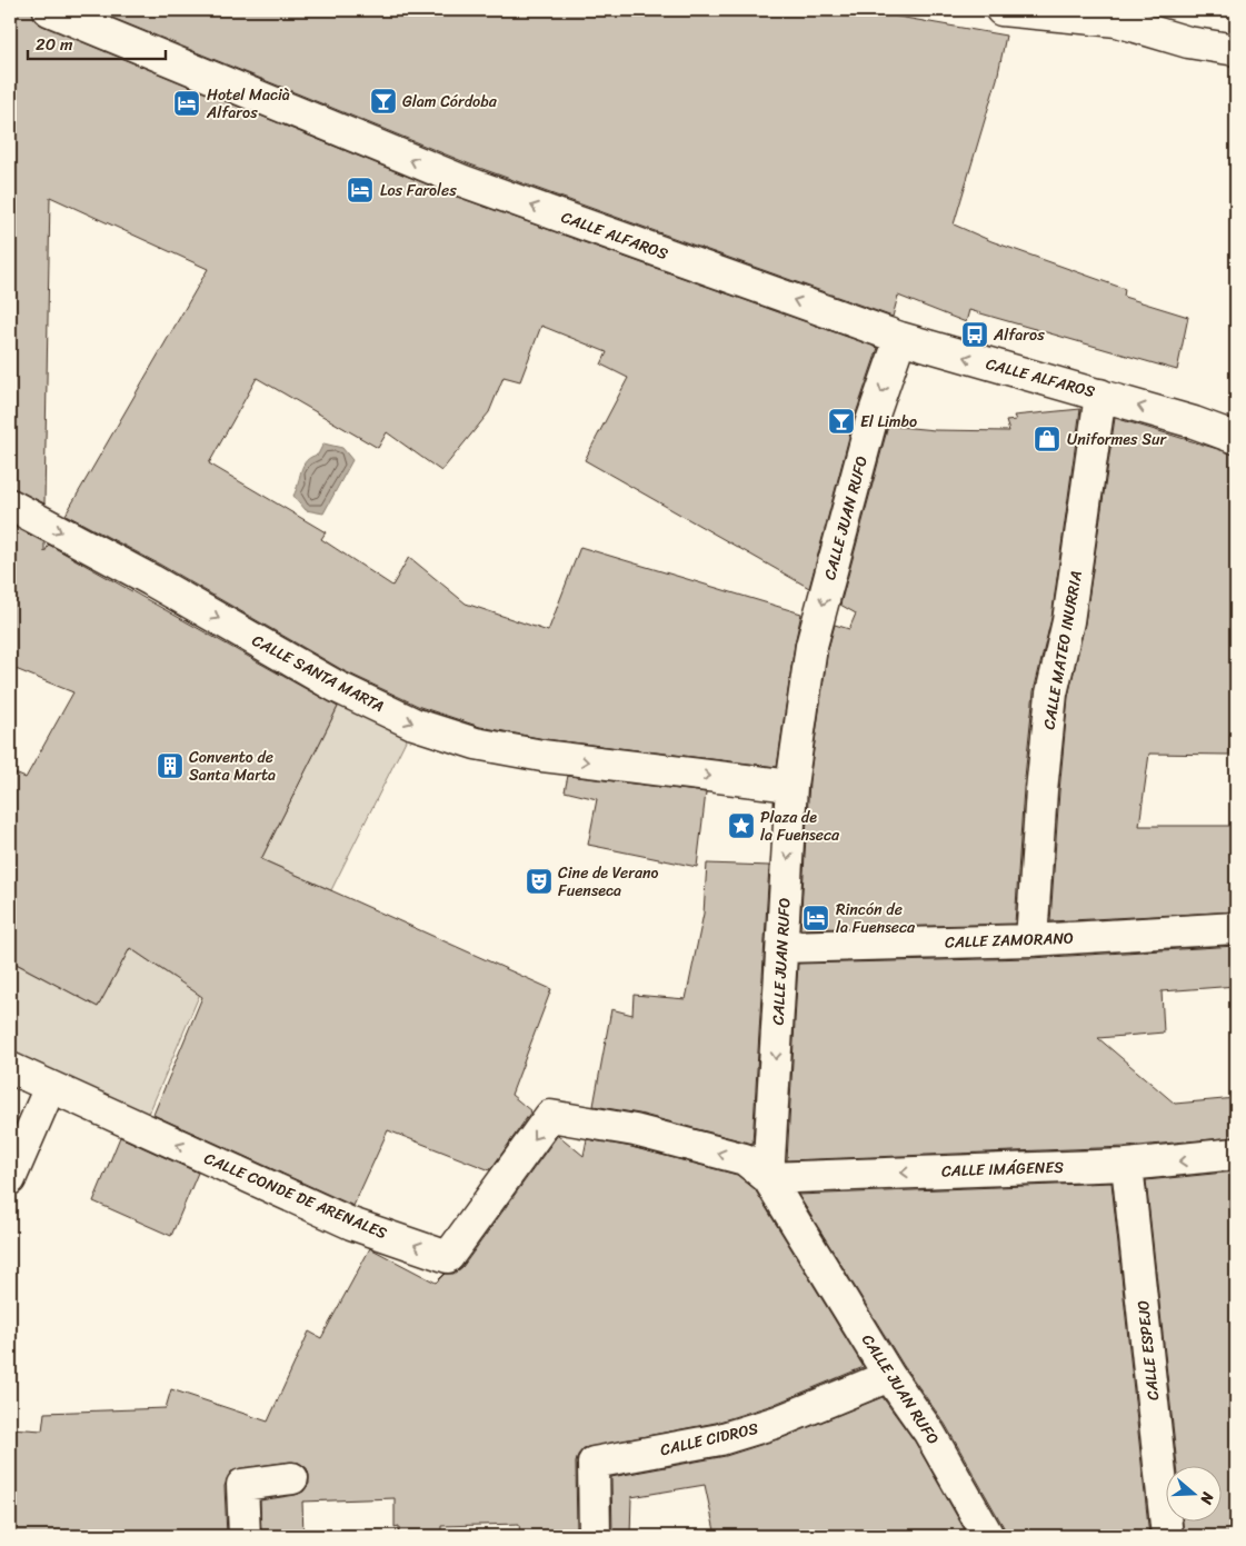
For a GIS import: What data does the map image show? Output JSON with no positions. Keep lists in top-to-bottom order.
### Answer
{
  "streets": {
    "street": [
      "CALLE ALFAROS",
      "CALLE JUAN RUFO",
      "CALLE MATEO INURRIA",
      "CALLE SANTA MARTA",
      "CALLE ZAMORANO",
      "CALLE IMÁGENES",
      "CALLE CONDE DE ARENALES",
      "CALLE ESPEJO",
      "CALLE CIDROS"
    ]
  },
  "crossings": [
    ["CALLE ALFAROS", "CALLE JUAN RUFO"],
    ["CALLE ALFAROS", "CALLE MATEO INURRIA"],
    ["CALLE JUAN RUFO", "CALLE SANTA MARTA"],
    ["CALLE JUAN RUFO", "CALLE ZAMORANO"],
    ["CALLE JUAN RUFO", "CALLE IMÁGENES"],
    ["CALLE JUAN RUFO", "CALLE CONDE DE ARENALES"],
    ["CALLE JUAN RUFO", "CALLE CIDROS"],
    ["CALLE MATEO INURRIA", "CALLE ZAMORANO"],
    ["CALLE IMÁGENES", "CALLE CONDE DE ARENALES"],
    ["CALLE IMÁGENES", "CALLE ESPEJO"]
  ],
  "one_way": [
    "CALLE ALFAROS",
    "CALLE JUAN RUFO",
    "CALLE SANTA MARTA",
    "CALLE IMÁGENES",
    "CALLE CONDE DE ARENALES"
  ],
  "places": {
    "bar": ["Glam Córdoba", "El Limbo"],
    "hotel": ["Hotel Macià Alfaros", "Los Faroles", "Rincón de la Fuenseca"],
    "bus stop": ["Alfaros"],
    "shop": ["Uniformes Sur"],
    "building": ["Convento de Santa Marta"],
    "place": ["Plaza de la Fuenseca"],
    "theatre": ["Cine de Verano Fuenseca"]
  },
  "scale_bar": "20 m",
  "north": "right"
}
